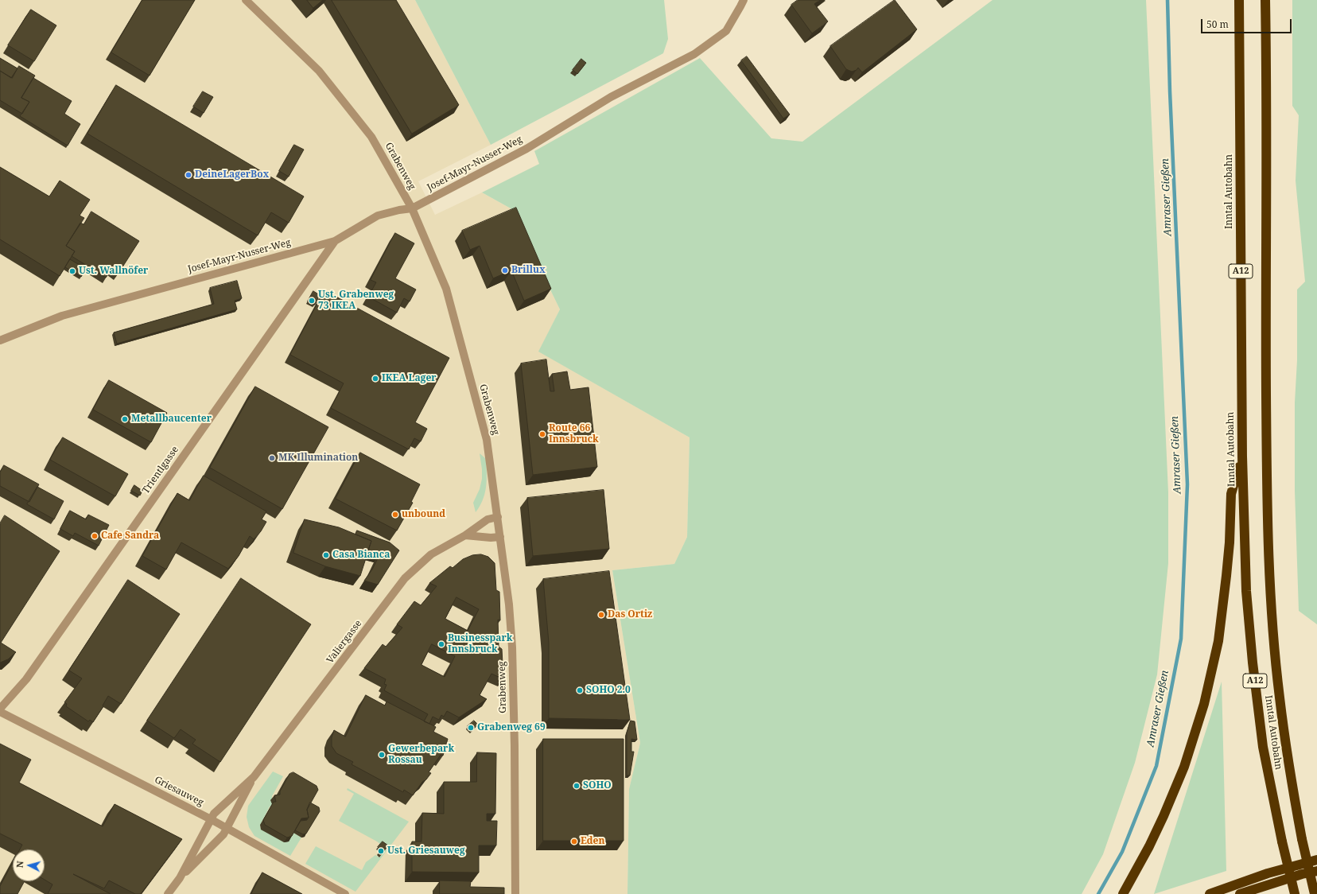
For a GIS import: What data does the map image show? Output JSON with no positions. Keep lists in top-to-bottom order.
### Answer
{
  "streets": {
    "highway": ["Inntal Autobahn", "A12"],
    "street": [
      "Josef-Mayr-Nusser-Weg",
      "Grabenweg",
      "Trientlgasse",
      "Valiergasse",
      "Griesauweg"
    ]
  },
  "crossings": [
    ["Josef-Mayr-Nusser-Weg", "Grabenweg"],
    ["Josef-Mayr-Nusser-Weg", "Trientlgasse"],
    ["Grabenweg", "Valiergasse"],
    ["Valiergasse", "Griesauweg"]
  ],
  "water": ["Amraser Gießen"],
  "places": [
    "DeineLagerBox",
    "Brillux",
    "Ust. Wallnöfer",
    "Ust. Grabenweg 73 IKEA",
    "IKEA Lager",
    "Metallbaucenter",
    "Route 66 Innsbruck",
    "MK Illumination",
    "unbound",
    "Cafe Sandra",
    "Casa Bianca",
    "Das Ortiz",
    "Businesspark Innsbruck",
    "SOHO 2.0",
    "Grabenweg 69",
    "Gewerbepark Rossau",
    "SOHO",
    "Eden",
    "Ust. Griesauweg"
  ],
  "scale_bar": "50 m",
  "north": "left"
}
